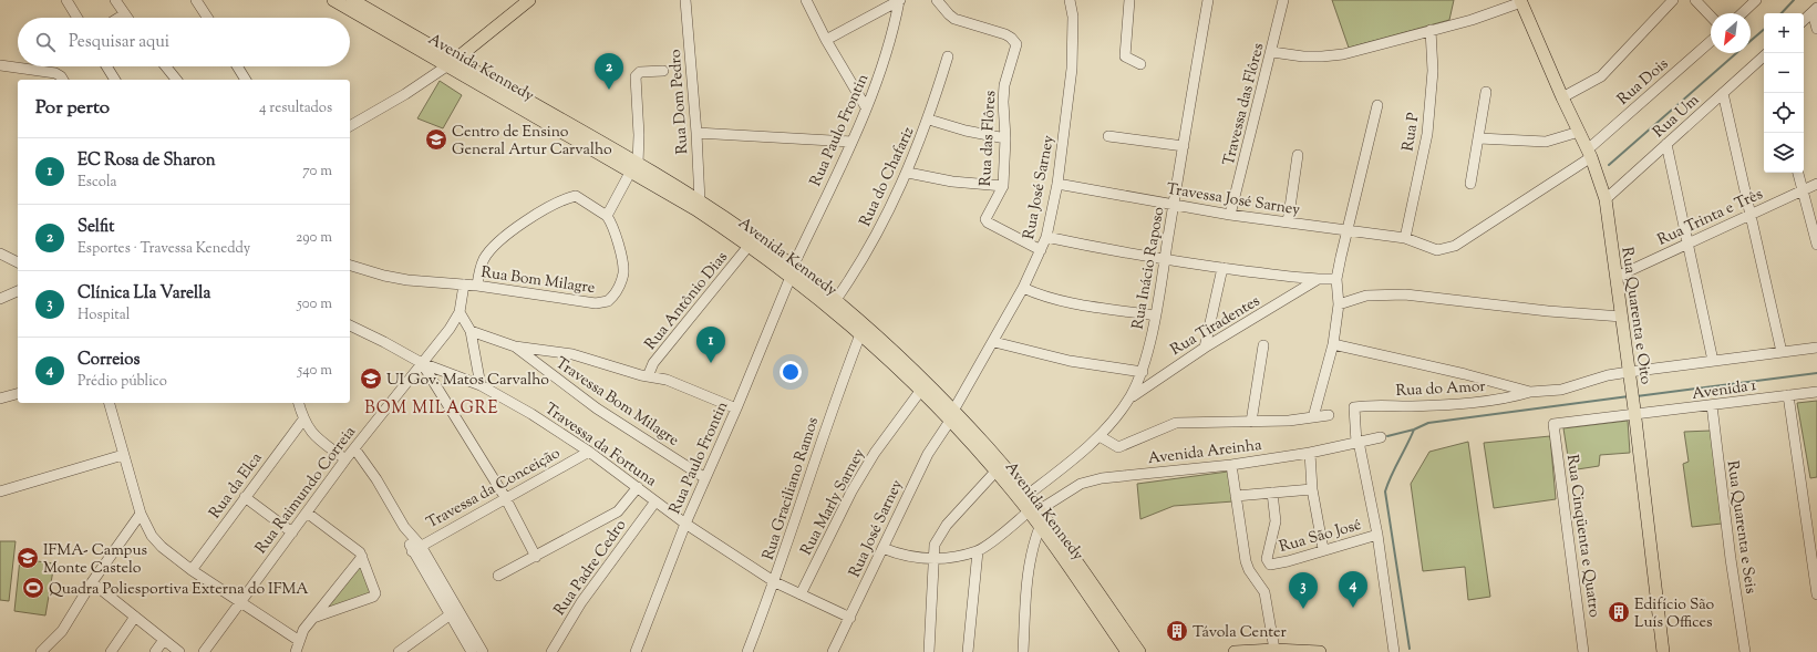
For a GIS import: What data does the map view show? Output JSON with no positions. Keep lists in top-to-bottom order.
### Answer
{
  "streets": {
    "main road": ["Avenida Kennedy", "Rua Quarenta e Oito"],
    "street": [
      "Rua Dois",
      "Rua Dom Pedro",
      "Travessa das Flôres",
      "Rua Um",
      "Rua Paulo Frontin",
      "Rua P",
      "Rua das Flôres",
      "Rua do Chafariz",
      "Rua José Sarney",
      "Travessa José Sarney",
      "Rua Trinta e Três",
      "Rua Inácio Raposo",
      "Rua Bom Milagre",
      "Rua Antônio Dias",
      "Rua Tiradentes",
      "Rua do Amor",
      "Avenida 1",
      "Travessa Bom Milagre",
      "Travessa da Fortuna",
      "Avenida Areinha",
      "Rua da Elca",
      "Travessa da Conceição",
      "Rua Graciliano Ramos",
      "Rua Raimundo Correia",
      "Rua Marly Sarney",
      "Rua Quarenta e Seis",
      "Rua São José",
      "Rua Cinqüenta e Quatro",
      "Rua Padre Cedro"
    ]
  },
  "crossings": [
    ["Avenida Kennedy", "Rua Dom Pedro"],
    ["Avenida Kennedy", "Rua Paulo Frontin"],
    ["Avenida Kennedy", "Rua do Chafariz"],
    ["Avenida Kennedy", "Rua José Sarney"],
    ["Avenida Kennedy", "Rua Inácio Raposo"],
    ["Avenida Kennedy", "Rua Antônio Dias"],
    ["Avenida Kennedy", "Avenida Areinha"],
    ["Avenida Kennedy", "Rua Graciliano Ramos"],
    ["Avenida Kennedy", "Rua Marly Sarney"],
    ["Rua Dois", "Rua P"],
    ["Rua Dois", "Travessa José Sarney"],
    ["Rua Dois", "Rua Quarenta e Oito"],
    ["Travessa das Flôres", "Travessa José Sarney"],
    ["Rua Um", "Rua Quarenta e Oito"],
    ["Rua Paulo Frontin", "Travessa Bom Milagre"],
    ["Rua Paulo Frontin", "Travessa da Fortuna"],
    ["Rua P", "Travessa José Sarney"],
    ["Rua das Flôres", "Rua José Sarney"],
    ["Rua José Sarney", "Travessa José Sarney"],
    ["Rua José Sarney", "Travessa da Fortuna"],
    ["Travessa José Sarney", "Rua Inácio Raposo"],
    ["Rua Trinta e Três", "Rua Quarenta e Oito"],
    ["Rua Inácio Raposo", "Rua Tiradentes"],
    ["Rua Bom Milagre", "Rua Raimundo Correia"],
    ["Rua Antônio Dias", "Travessa Bom Milagre"],
    ["Rua Quarenta e Oito", "Avenida 1"],
    ["Rua Quarenta e Oito", "Rua Cinqüenta e Quatro"],
    ["Rua do Amor", "Avenida Areinha"],
    ["Avenida 1", "Rua Quarenta e Seis"],
    ["Avenida 1", "Rua Cinqüenta e Quatro"],
    ["Travessa da Fortuna", "Travessa da Conceição"],
    ["Travessa da Fortuna", "Rua Graciliano Ramos"],
    ["Travessa da Fortuna", "Rua Raimundo Correia"],
    ["Travessa da Fortuna", "Rua Marly Sarney"],
    ["Travessa da Fortuna", "Rua Padre Cedro"]
  ],
  "districts": ["BOM MILAGRE"],
  "places": {
    "school or university": ["Centro de Ensino General Artur Carvalho", "UI Gov. Matos Carvalho", "IFMA- Campus Monte Castelo"],
    "sports": ["Quadra Poliesportiva Externa do IFMA"],
    "building": ["Edifício São Luís Offices", "Távola Center"]
  },
  "north": "bottom left",
  "page": {
    "map_buttons": ["+", "−"],
    "search": "Pesquisar aqui",
    "pins": [
      "2",
      "1",
      "4",
      "3"
    ],
    "heading": ["Por perto", "4 resultados"],
    "list": [
      {
        "mark": "1",
        "name": "EC Rosa de Sharon",
        "note": "Escola",
        "value": "70 m"
      },
      {
        "mark": "2",
        "name": "Selfit",
        "note": "Esportes · Travessa Keneddy",
        "value": "290 m"
      },
      {
        "mark": "3",
        "name": "Clínica LIa Varella",
        "note": "Hospital",
        "value": "500 m"
      },
      {
        "mark": "4",
        "name": "Correios",
        "note": "Prédio público",
        "value": "540 m"
      }
    ]
  }
}
